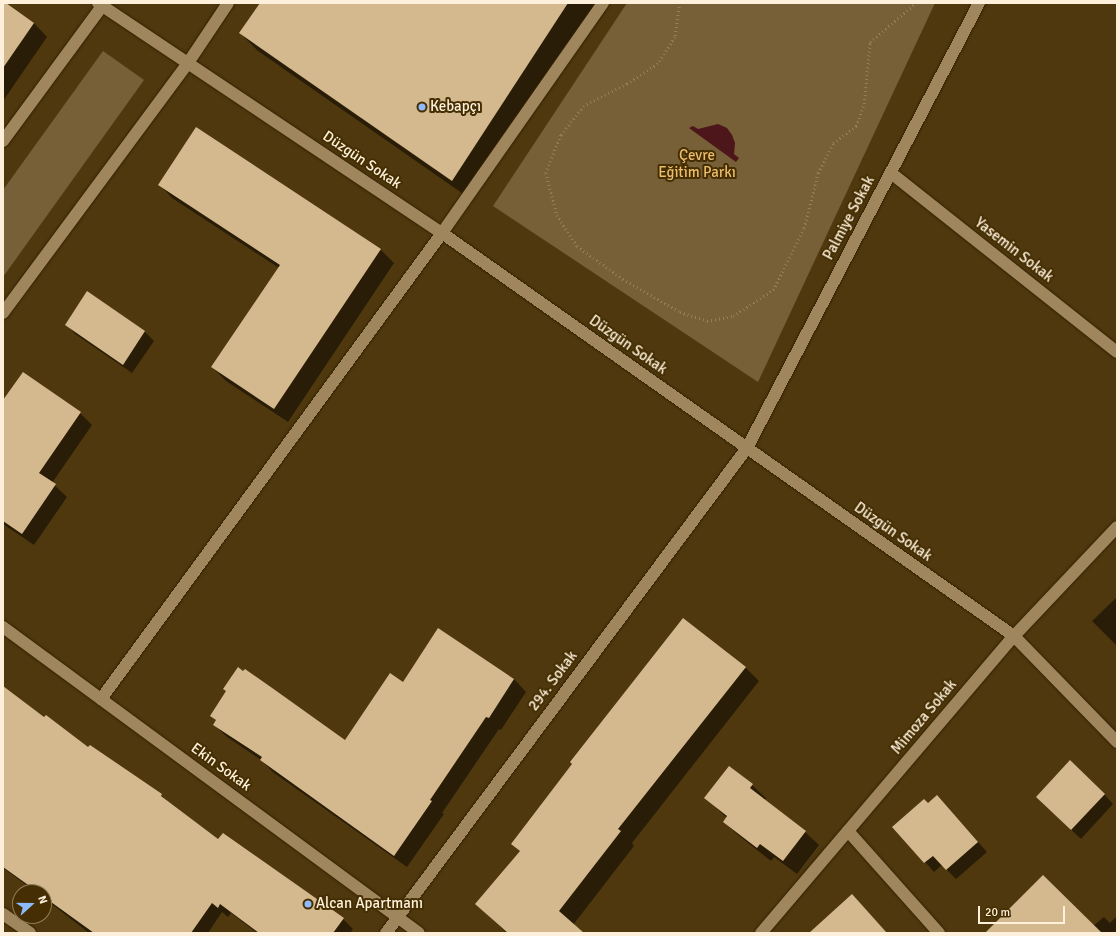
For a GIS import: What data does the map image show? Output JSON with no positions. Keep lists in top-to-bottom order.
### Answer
{
  "streets": {
    "street": [
      "Düzgün Sokak",
      "Palmiye Sokak",
      "Yasemin Sokak",
      "294. Sokak",
      "Mimoza Sokak",
      "Ekin Sokak"
    ]
  },
  "crossings": [
    ["Düzgün Sokak", "Palmiye Sokak"],
    ["Düzgün Sokak", "294. Sokak"],
    ["Düzgün Sokak", "Mimoza Sokak"],
    ["Palmiye Sokak", "Yasemin Sokak"],
    ["Palmiye Sokak", "294. Sokak"],
    ["294. Sokak", "Ekin Sokak"]
  ],
  "parks": ["Çevre Eğitim Parkı"],
  "places": ["Kebapçı", "Alcan Apartmanı"],
  "scale_bar": "20 m",
  "north": "right"
}
